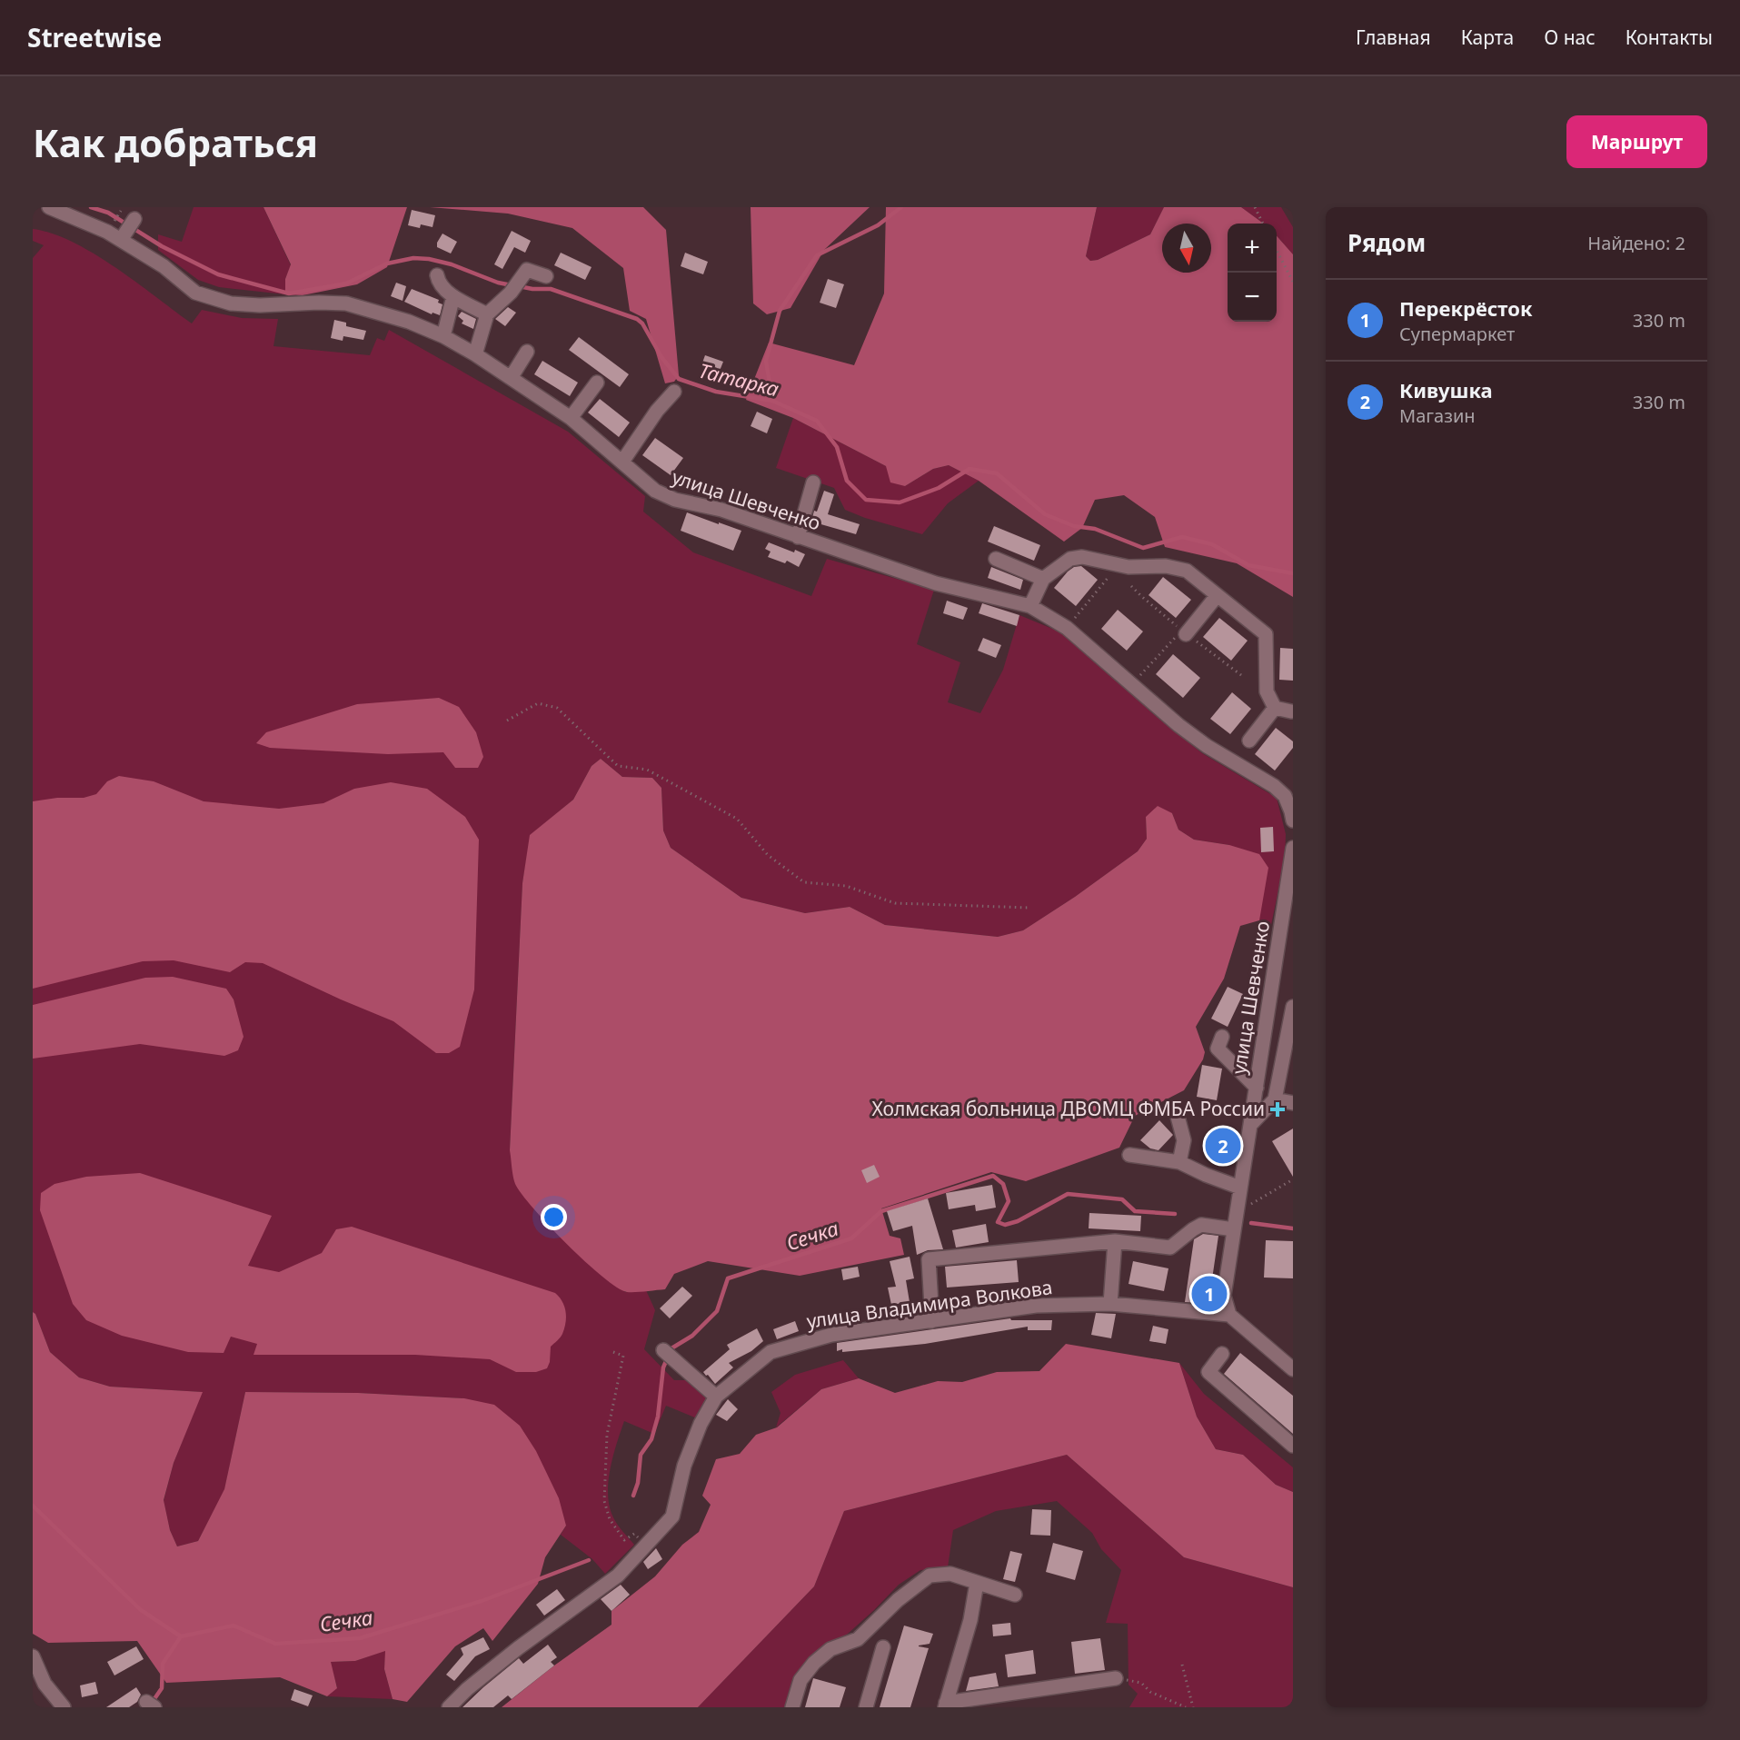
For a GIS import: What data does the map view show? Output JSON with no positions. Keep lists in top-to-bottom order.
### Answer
{
  "streets": {
    "street": ["улица Шевченко", "улица Владимира Волкова"]
  },
  "crossings": [
    ["улица Шевченко", "улица Владимира Волкова"]
  ],
  "water": ["Татарка", "Сечка"],
  "places": {
    "health": ["Холмская больница ДВОМЦ ФМБА России"]
  },
  "north": "bottom",
  "page": {
    "header": "Streetwise",
    "nav": [
      "Главная",
      "Карта",
      "О нас",
      "Контакты"
    ],
    "buttons": "Маршрут",
    "title": "Как добраться",
    "heading": ["Рядом", "Найдено: 2"],
    "map_buttons": ["+", "−"],
    "list": [
      {
        "mark": "1",
        "name": "Перекрёсток",
        "note": "Супермаркет",
        "value": "330 m"
      },
      {
        "mark": "2",
        "name": "Кивушка",
        "note": "Магазин",
        "value": "330 m"
      }
    ],
    "pins": ["2", "1"]
  }
}
